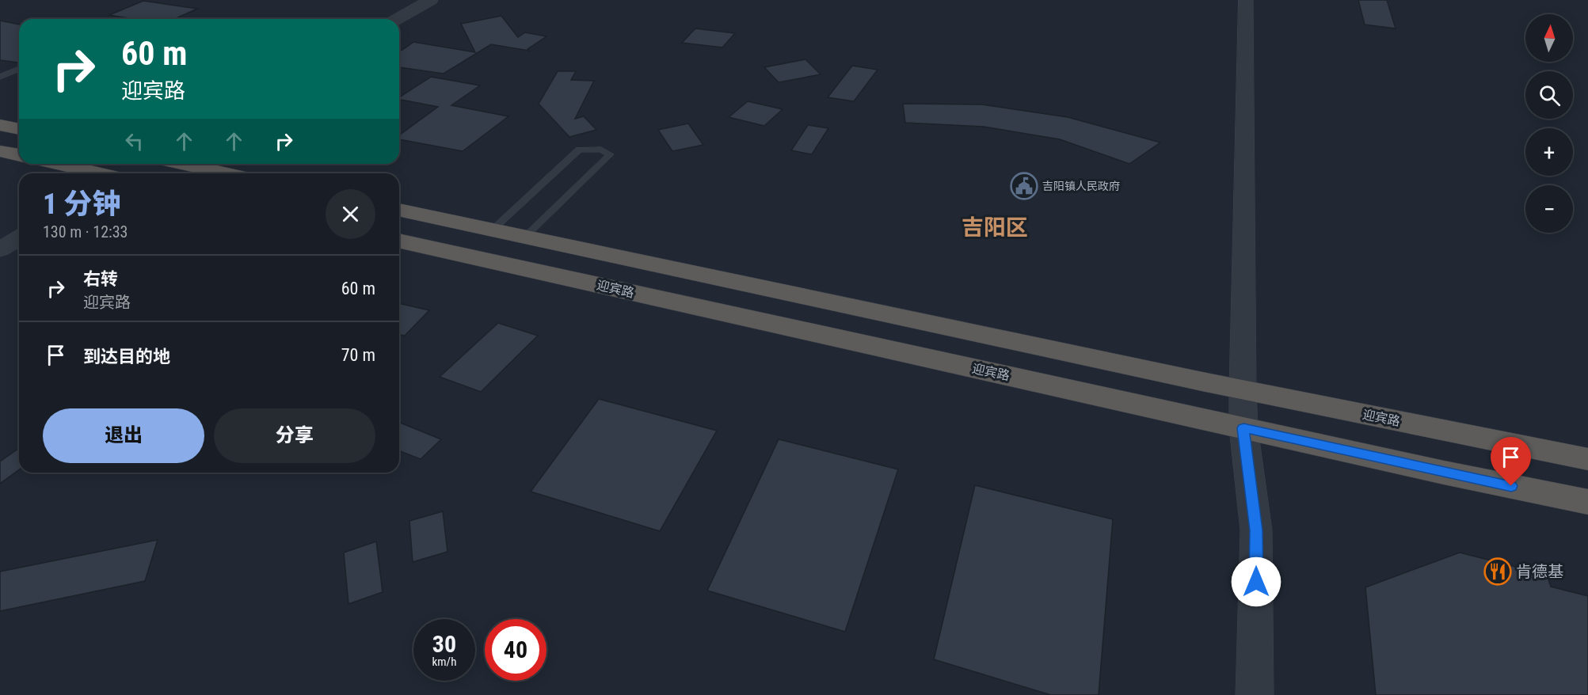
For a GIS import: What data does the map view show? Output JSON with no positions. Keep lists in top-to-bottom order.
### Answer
{
  "streets": {
    "highway": ["迎宾路"]
  },
  "districts": ["吉阳区"],
  "places": {
    "public building": ["吉阳镇人民政府"],
    "restaurant": ["肯德基"]
  },
  "north": "top",
  "page": {
    "map_buttons": ["+", "−"],
    "turn": ["60 m", "迎宾路"],
    "heading": ["1 分钟", "130 m · 12:33"],
    "list": [
      {
        "name": "右转",
        "note": "迎宾路",
        "value": "60 m"
      },
      {
        "name": "到达目的地",
        "value": "70 m"
      }
    ],
    "buttons": ["退出", "分享"],
    "speed": "30 km/h",
    "limit": "40"
  }
}
